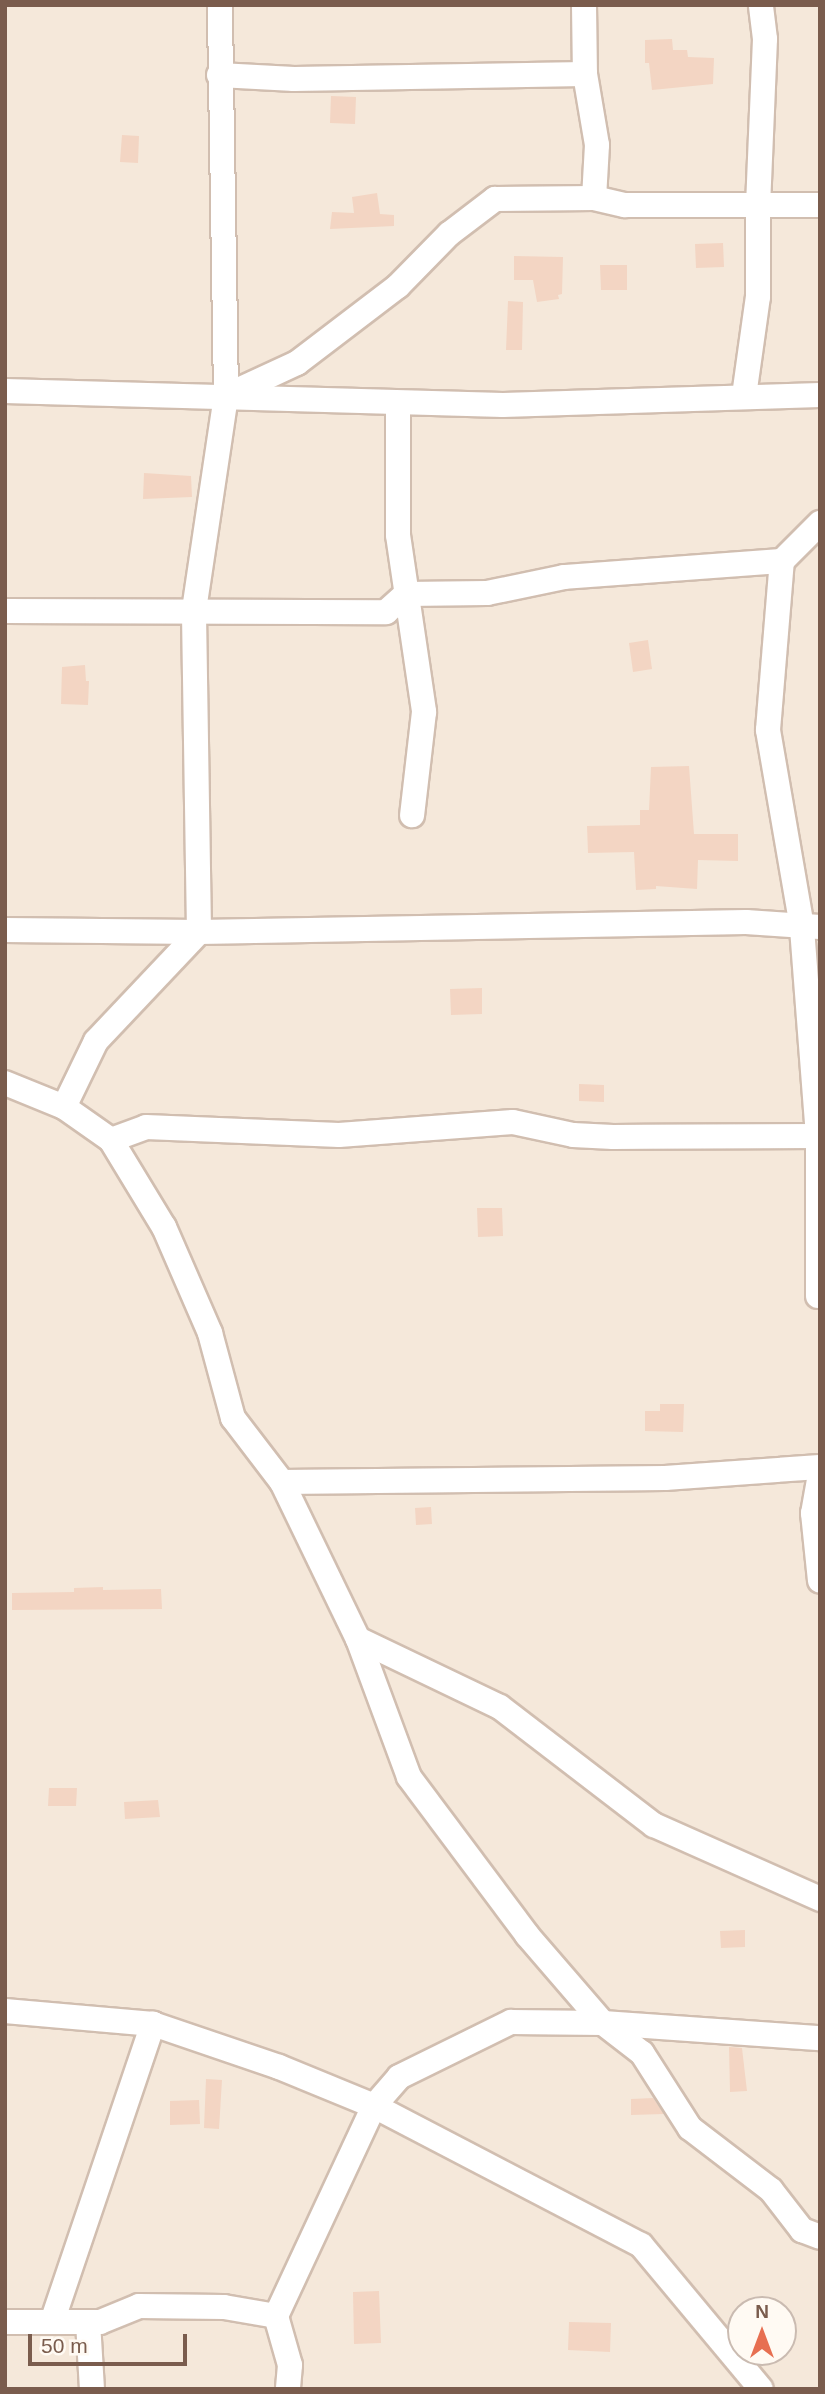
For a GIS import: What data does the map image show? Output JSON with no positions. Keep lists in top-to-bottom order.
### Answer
{
  "scale_bar": "50 m",
  "north": "top"
}
